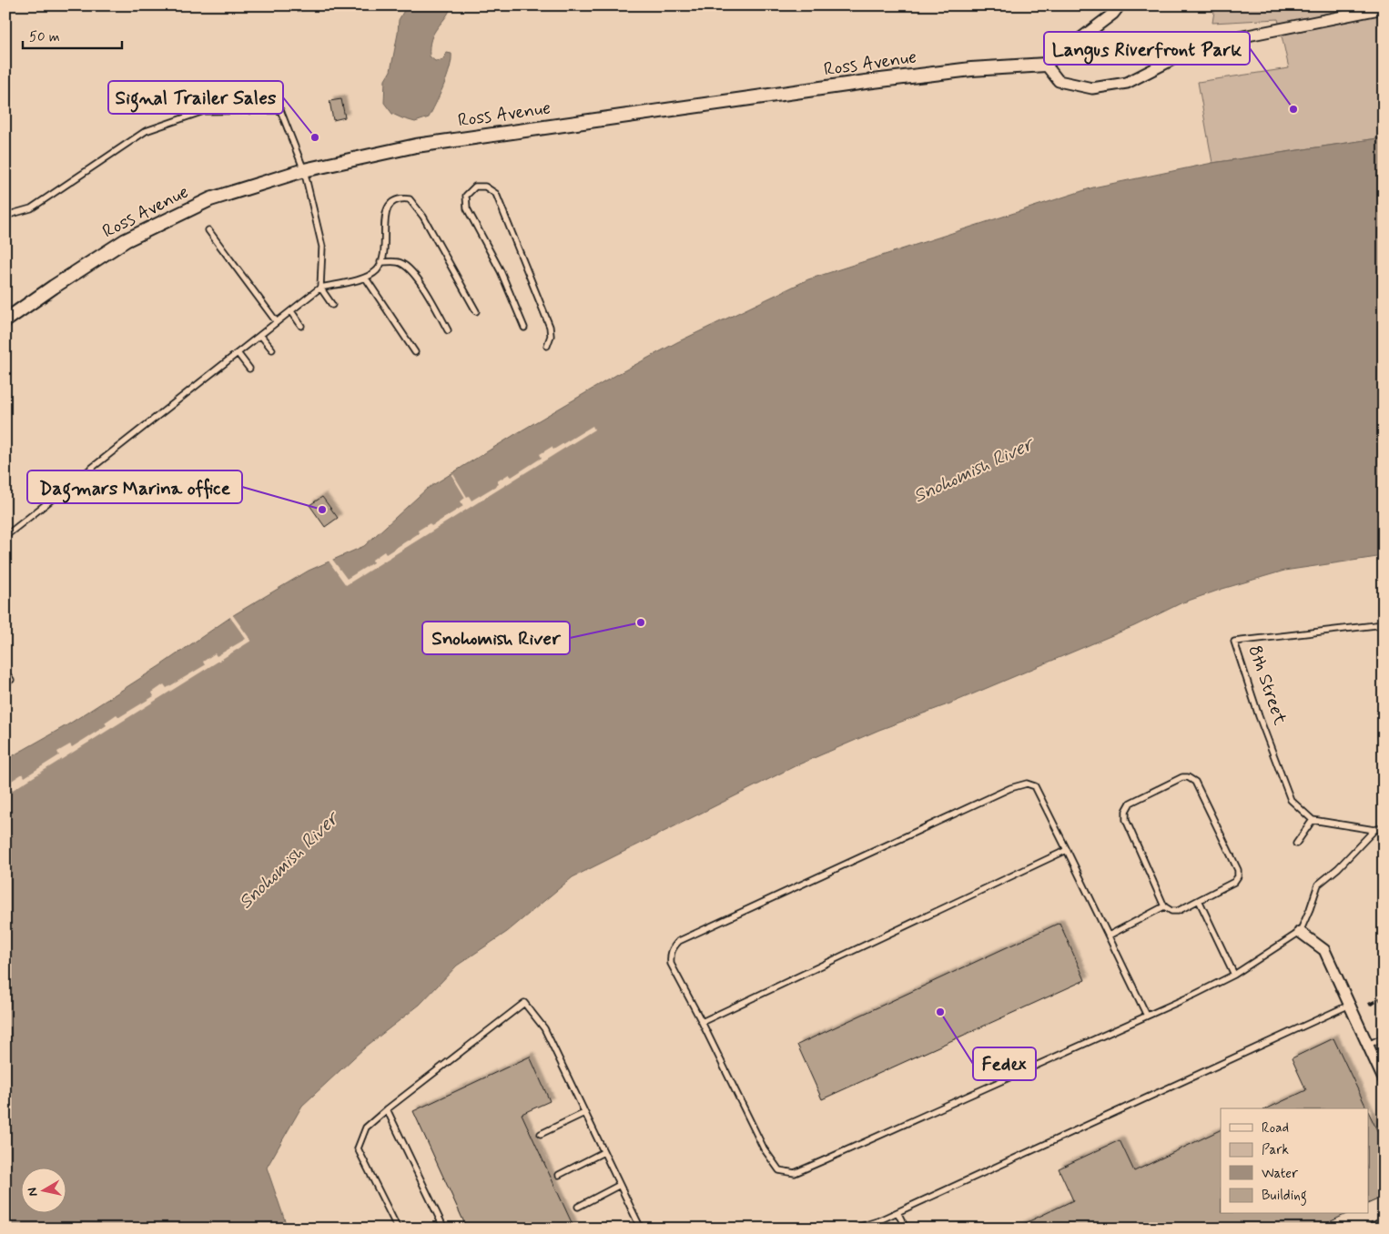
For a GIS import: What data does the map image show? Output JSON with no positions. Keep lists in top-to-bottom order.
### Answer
{
  "streets": {
    "street": ["Ross Avenue"],
    "lane": ["8th Street"]
  },
  "water": ["Snohomish River"],
  "places": [
    "Langus Riverfront Park",
    "Signal Trailer Sales",
    "Dagmars Marina office",
    "Snohomish River",
    "Fedex"
  ],
  "legend": [
    "Road",
    "Park",
    "Water",
    "Building"
  ],
  "scale_bar": "50 m",
  "north": "left"
}
